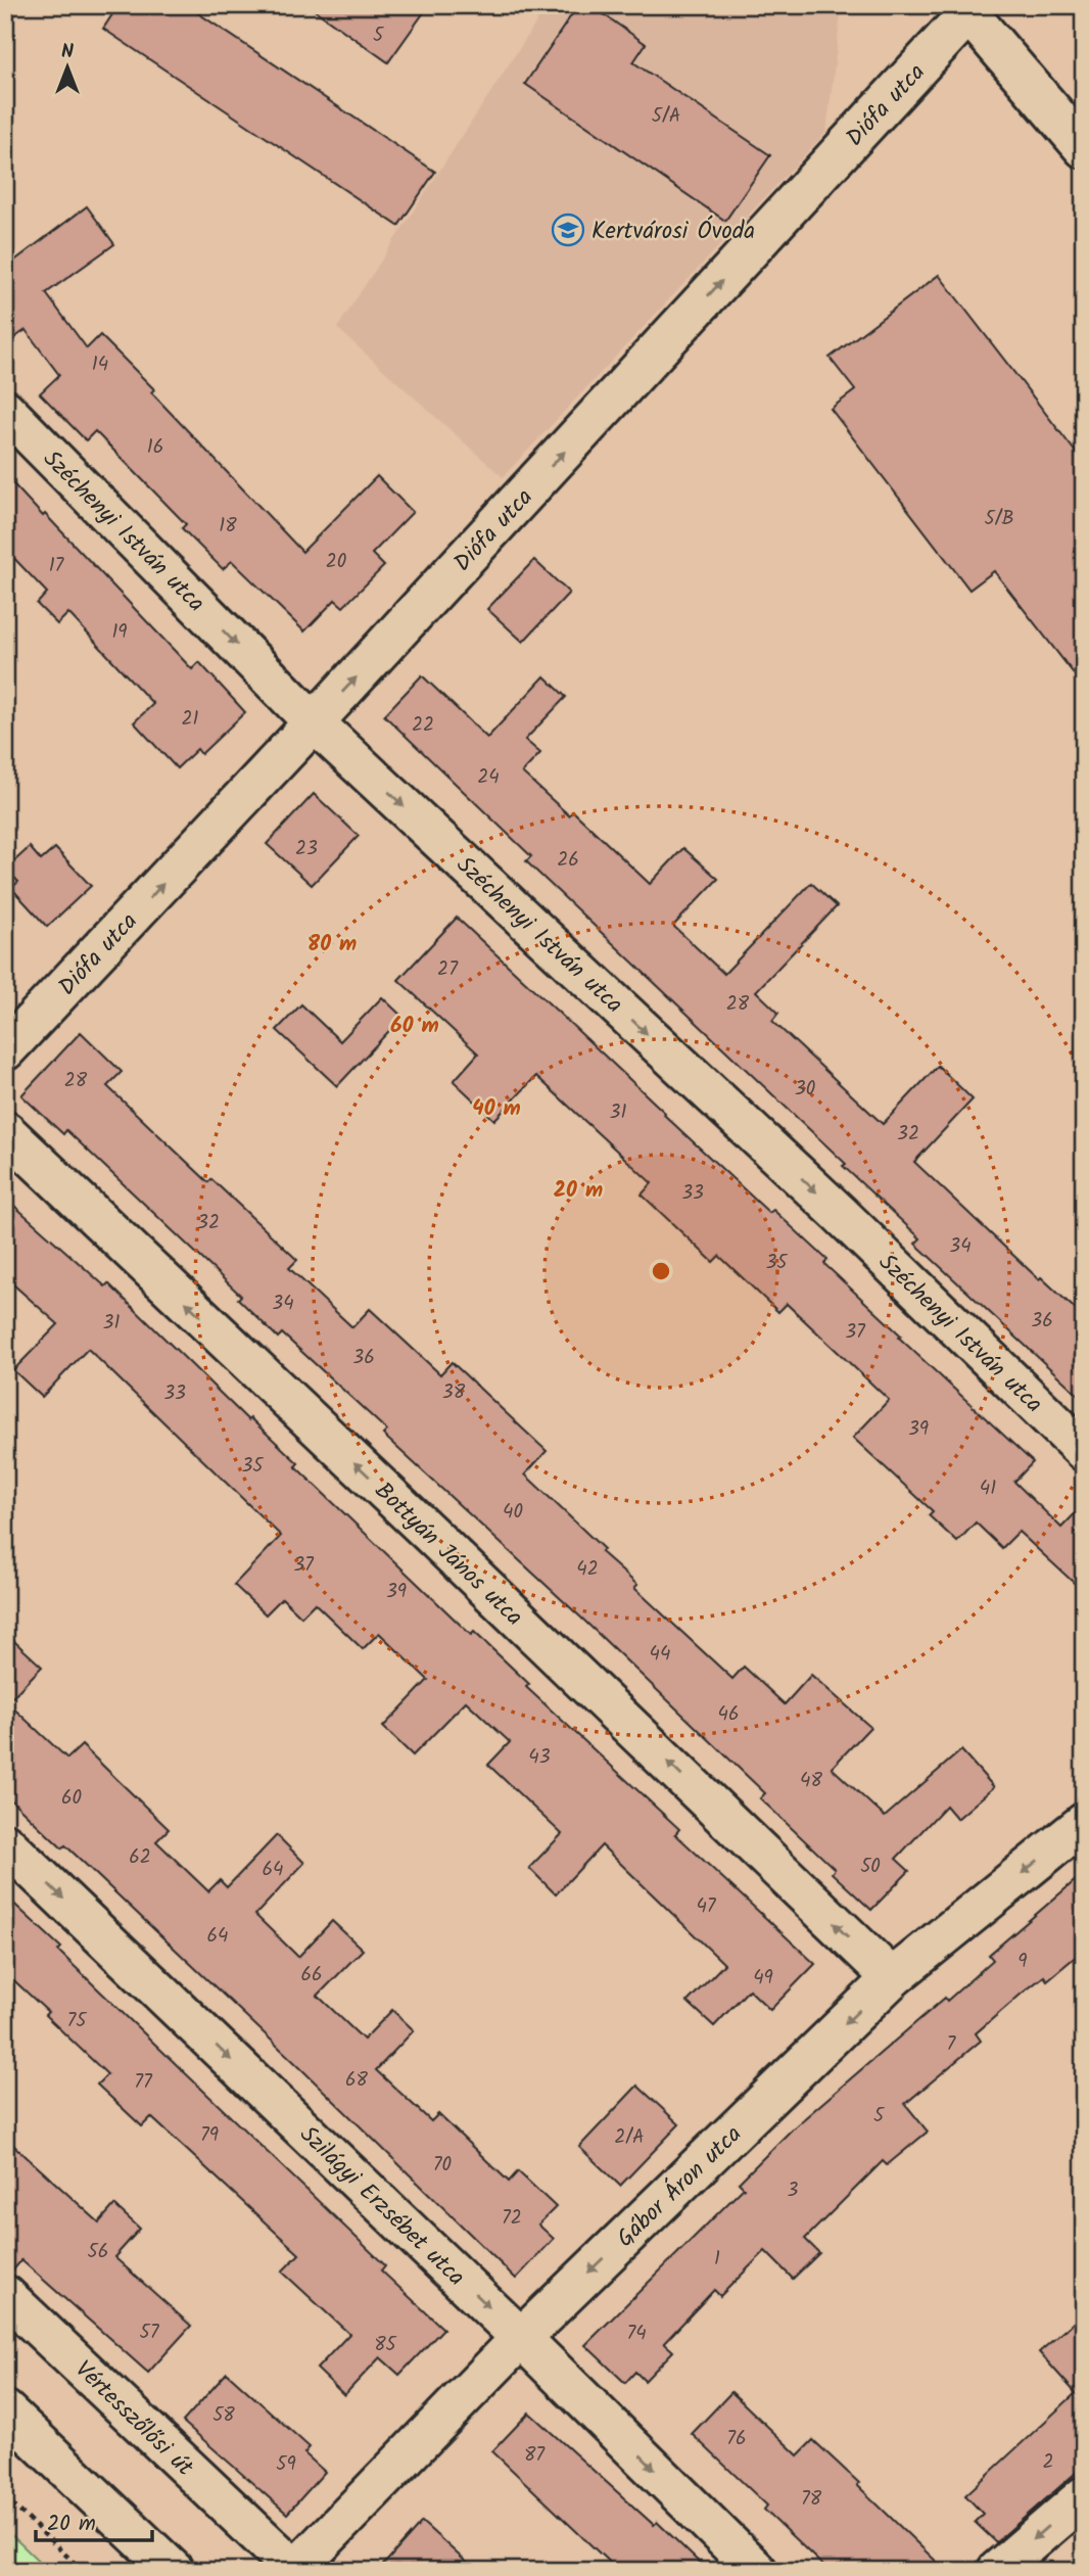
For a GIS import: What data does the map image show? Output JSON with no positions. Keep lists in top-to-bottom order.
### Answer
{
  "streets": {
    "street": [
      "Diófa utca",
      "Széchenyi István utca",
      "Bottyán János utca",
      "Gábor Áron utca",
      "Szilágyi Erzsébet utca",
      "Vértesszőlősi út"
    ]
  },
  "crossings": [
    ["Diófa utca", "Széchenyi István utca"],
    ["Bottyán János utca", "Gábor Áron utca"],
    ["Gábor Áron utca", "Szilágyi Erzsébet utca"],
    ["Gábor Áron utca", "Vértesszőlősi út"]
  ],
  "one_way": [
    "Diófa utca",
    "Széchenyi István utca",
    "Bottyán János utca",
    "Gábor Áron utca",
    "Szilágyi Erzsébet utca"
  ],
  "places": {
    "school or university": ["Kertvárosi Óvoda"]
  },
  "house_numbers": [
    "5",
    "5/A",
    "14",
    "16",
    "5/B",
    "18",
    "20",
    "17",
    "19",
    "21",
    "22",
    "24",
    "23",
    "26",
    "27",
    "28",
    "28",
    "30",
    "31",
    "32",
    "33",
    "32",
    "34",
    "35",
    "34",
    "36",
    "31",
    "37",
    "36",
    "38",
    "33",
    "39",
    "35",
    "41",
    "40",
    "37",
    "42",
    "39",
    "44",
    "46",
    "43",
    "48",
    "60",
    "62",
    "50",
    "64",
    "47",
    "64",
    "9",
    "66",
    "49",
    "75",
    "7",
    "68",
    "77",
    "5",
    "79",
    "2/A",
    "70",
    "3",
    "72",
    "56",
    "1",
    "57",
    "74",
    "85",
    "58",
    "76",
    "87",
    "2",
    "59",
    "78"
  ],
  "scale_bar": "20 m",
  "north": "top",
  "rings": [
    "80 m",
    "60 m",
    "40 m",
    "20 m"
  ]
}
